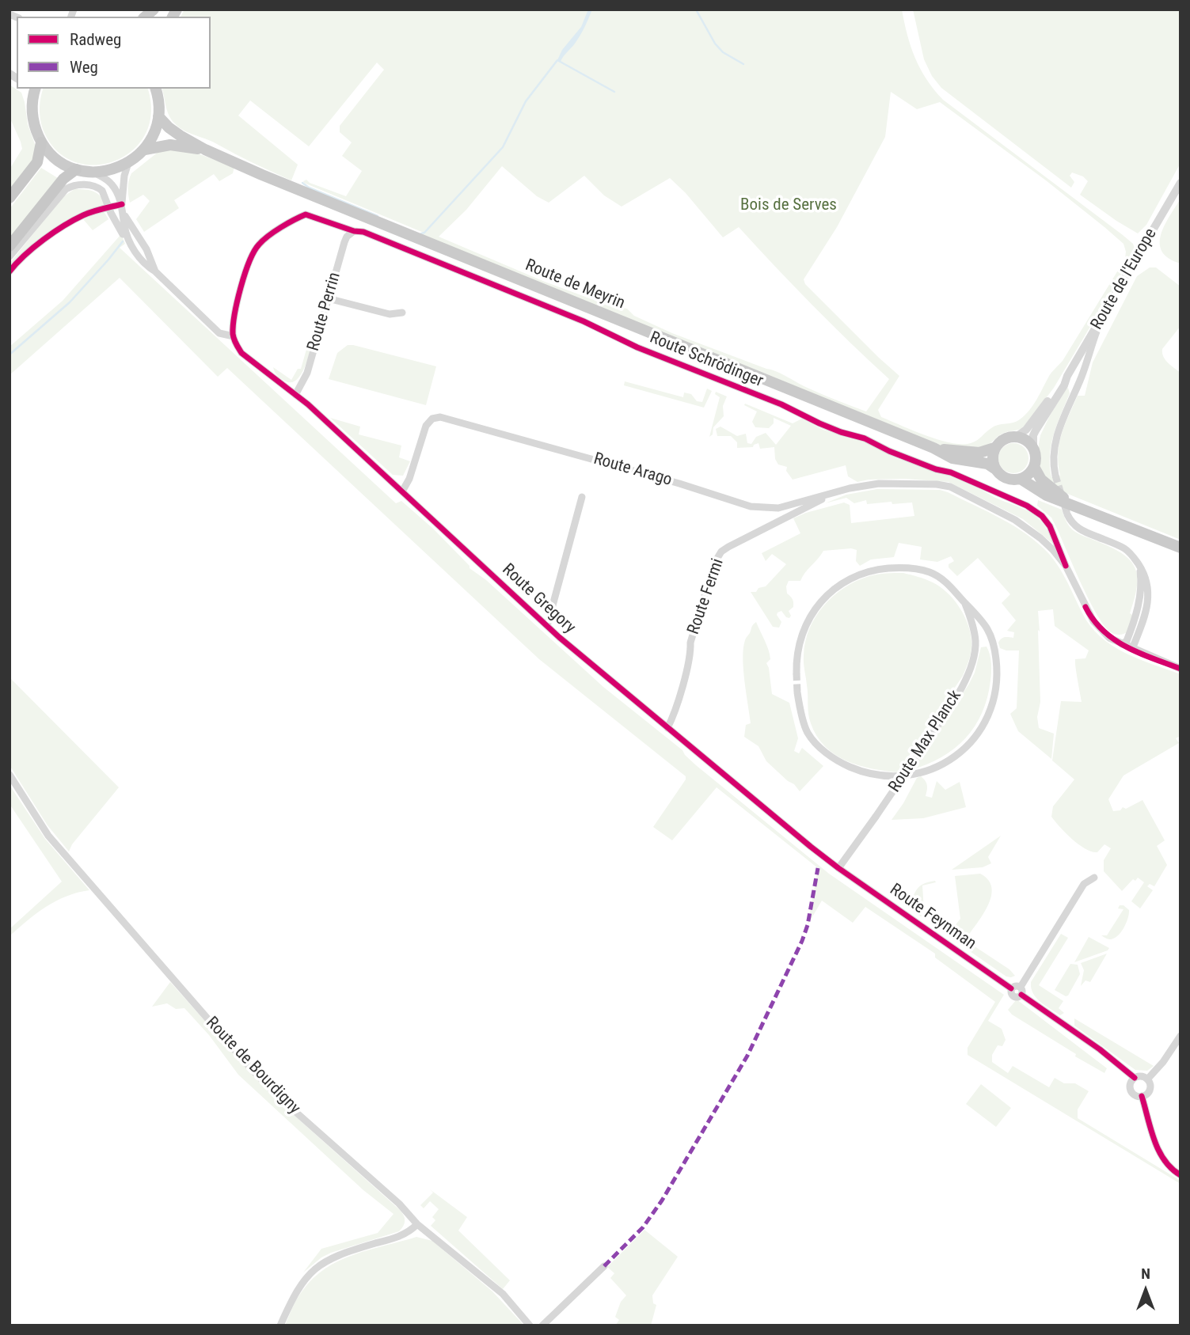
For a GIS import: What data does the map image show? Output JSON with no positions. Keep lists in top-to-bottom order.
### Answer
{
  "streets": {
    "main road": ["Route de Meyrin"],
    "street": [
      "Route de l'Europe",
      "Route Perrin",
      "Route Schrödinger",
      "Route Arago",
      "Route Fermi",
      "Route Gregory",
      "Route Max Planck",
      "Route Feynman",
      "Route de Bourdigny"
    ]
  },
  "crossings": [
    ["Route de l'Europe", "Route de Meyrin"],
    ["Route Perrin", "Route Schrödinger"],
    ["Route Perrin", "Route Gregory"],
    ["Route Schrödinger", "Route Gregory"],
    ["Route Arago", "Route Fermi"],
    ["Route Arago", "Route Gregory"],
    ["Route Fermi", "Route Gregory"],
    ["Route Gregory", "Route Max Planck"],
    ["Route Gregory", "Route Feynman"],
    ["Route Max Planck", "Route Feynman"]
  ],
  "parks": ["Bois de Serves"],
  "legend": ["Radweg", "Weg"],
  "north": "top"
}
